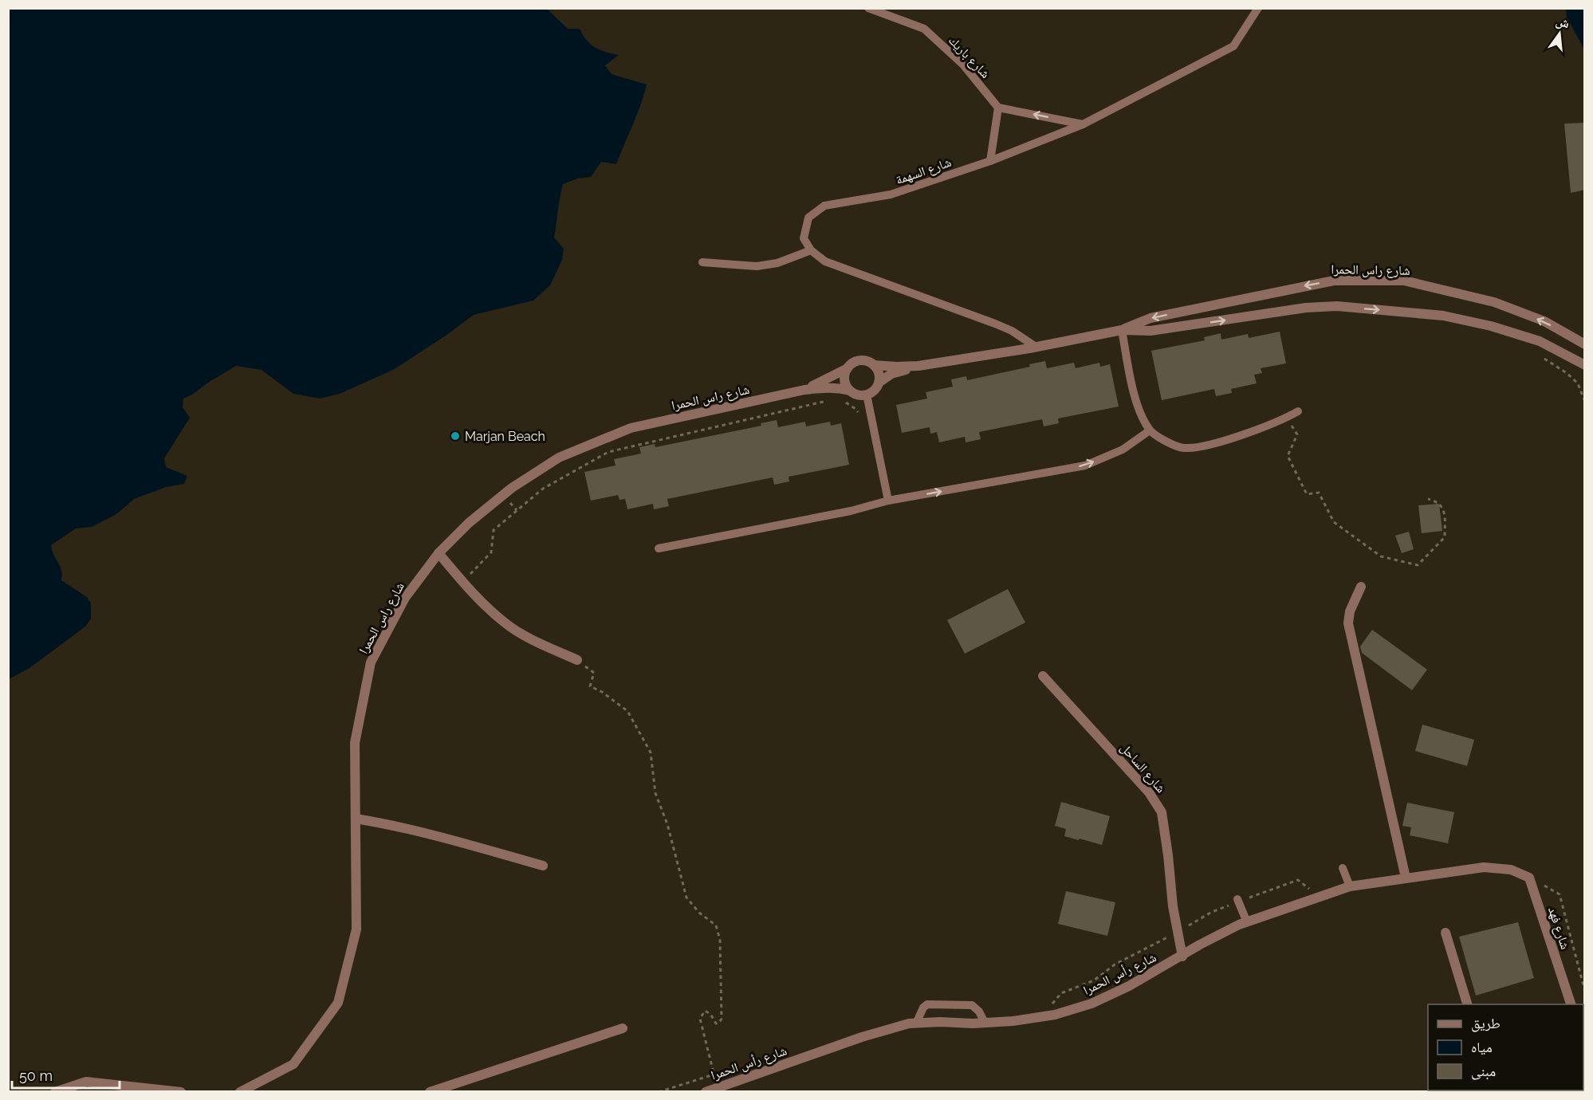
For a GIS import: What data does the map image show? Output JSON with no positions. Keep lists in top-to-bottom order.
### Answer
{
  "streets": {
    "street": [
      "شارع راس الحمرا",
      "شارع الساحل",
      "شارع فهد",
      "شارع رأس الحمرا"
    ],
    "lane": ["شارع باريك", "شارع السهمة"]
  },
  "crossings": [
    ["شارع الساحل", "شارع رأس الحمرا"],
    ["شارع فهد", "شارع رأس الحمرا"]
  ],
  "places": ["Marjan Beach"],
  "legend": ["طريق", "مياه", "مبنى"],
  "scale_bar": "50 m",
  "north": "top"
}
